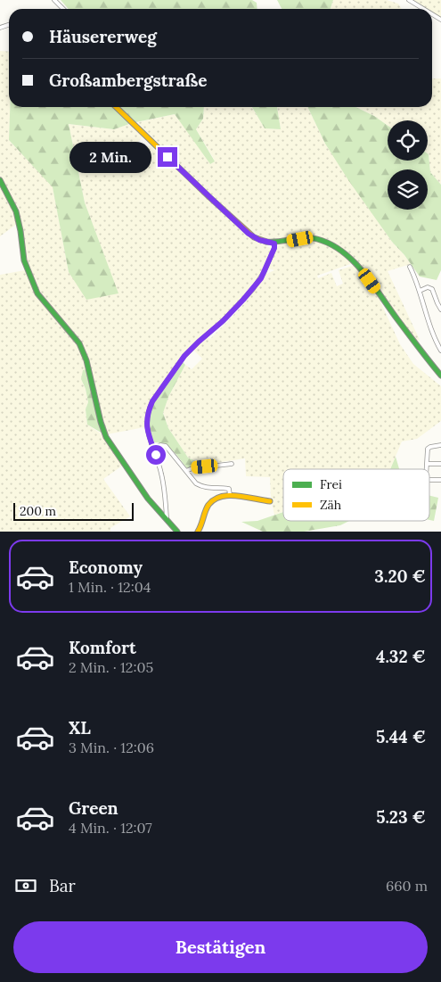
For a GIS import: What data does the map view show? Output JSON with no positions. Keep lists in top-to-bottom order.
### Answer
{
  "legend": ["Frei", "Zäh"],
  "scale_bar": "200 m",
  "page": {
    "banner": ["Häusererweg", "Großambergstraße"],
    "bubble": "2 Min.",
    "scale": "200 m",
    "list": [
      {
        "name": "Economy",
        "note": "1 Min. · 12:04",
        "value": "3.20 €"
      },
      {
        "name": "Komfort",
        "note": "2 Min. · 12:05",
        "value": "4.32 €"
      },
      {
        "name": "XL",
        "note": "3 Min. · 12:06",
        "value": "5.44 €"
      },
      {
        "name": "Green",
        "note": "4 Min. · 12:07",
        "value": "5.23 €"
      }
    ],
    "pay": ["Bar", "660 m"],
    "buttons": "Bestätigen"
  }
}
